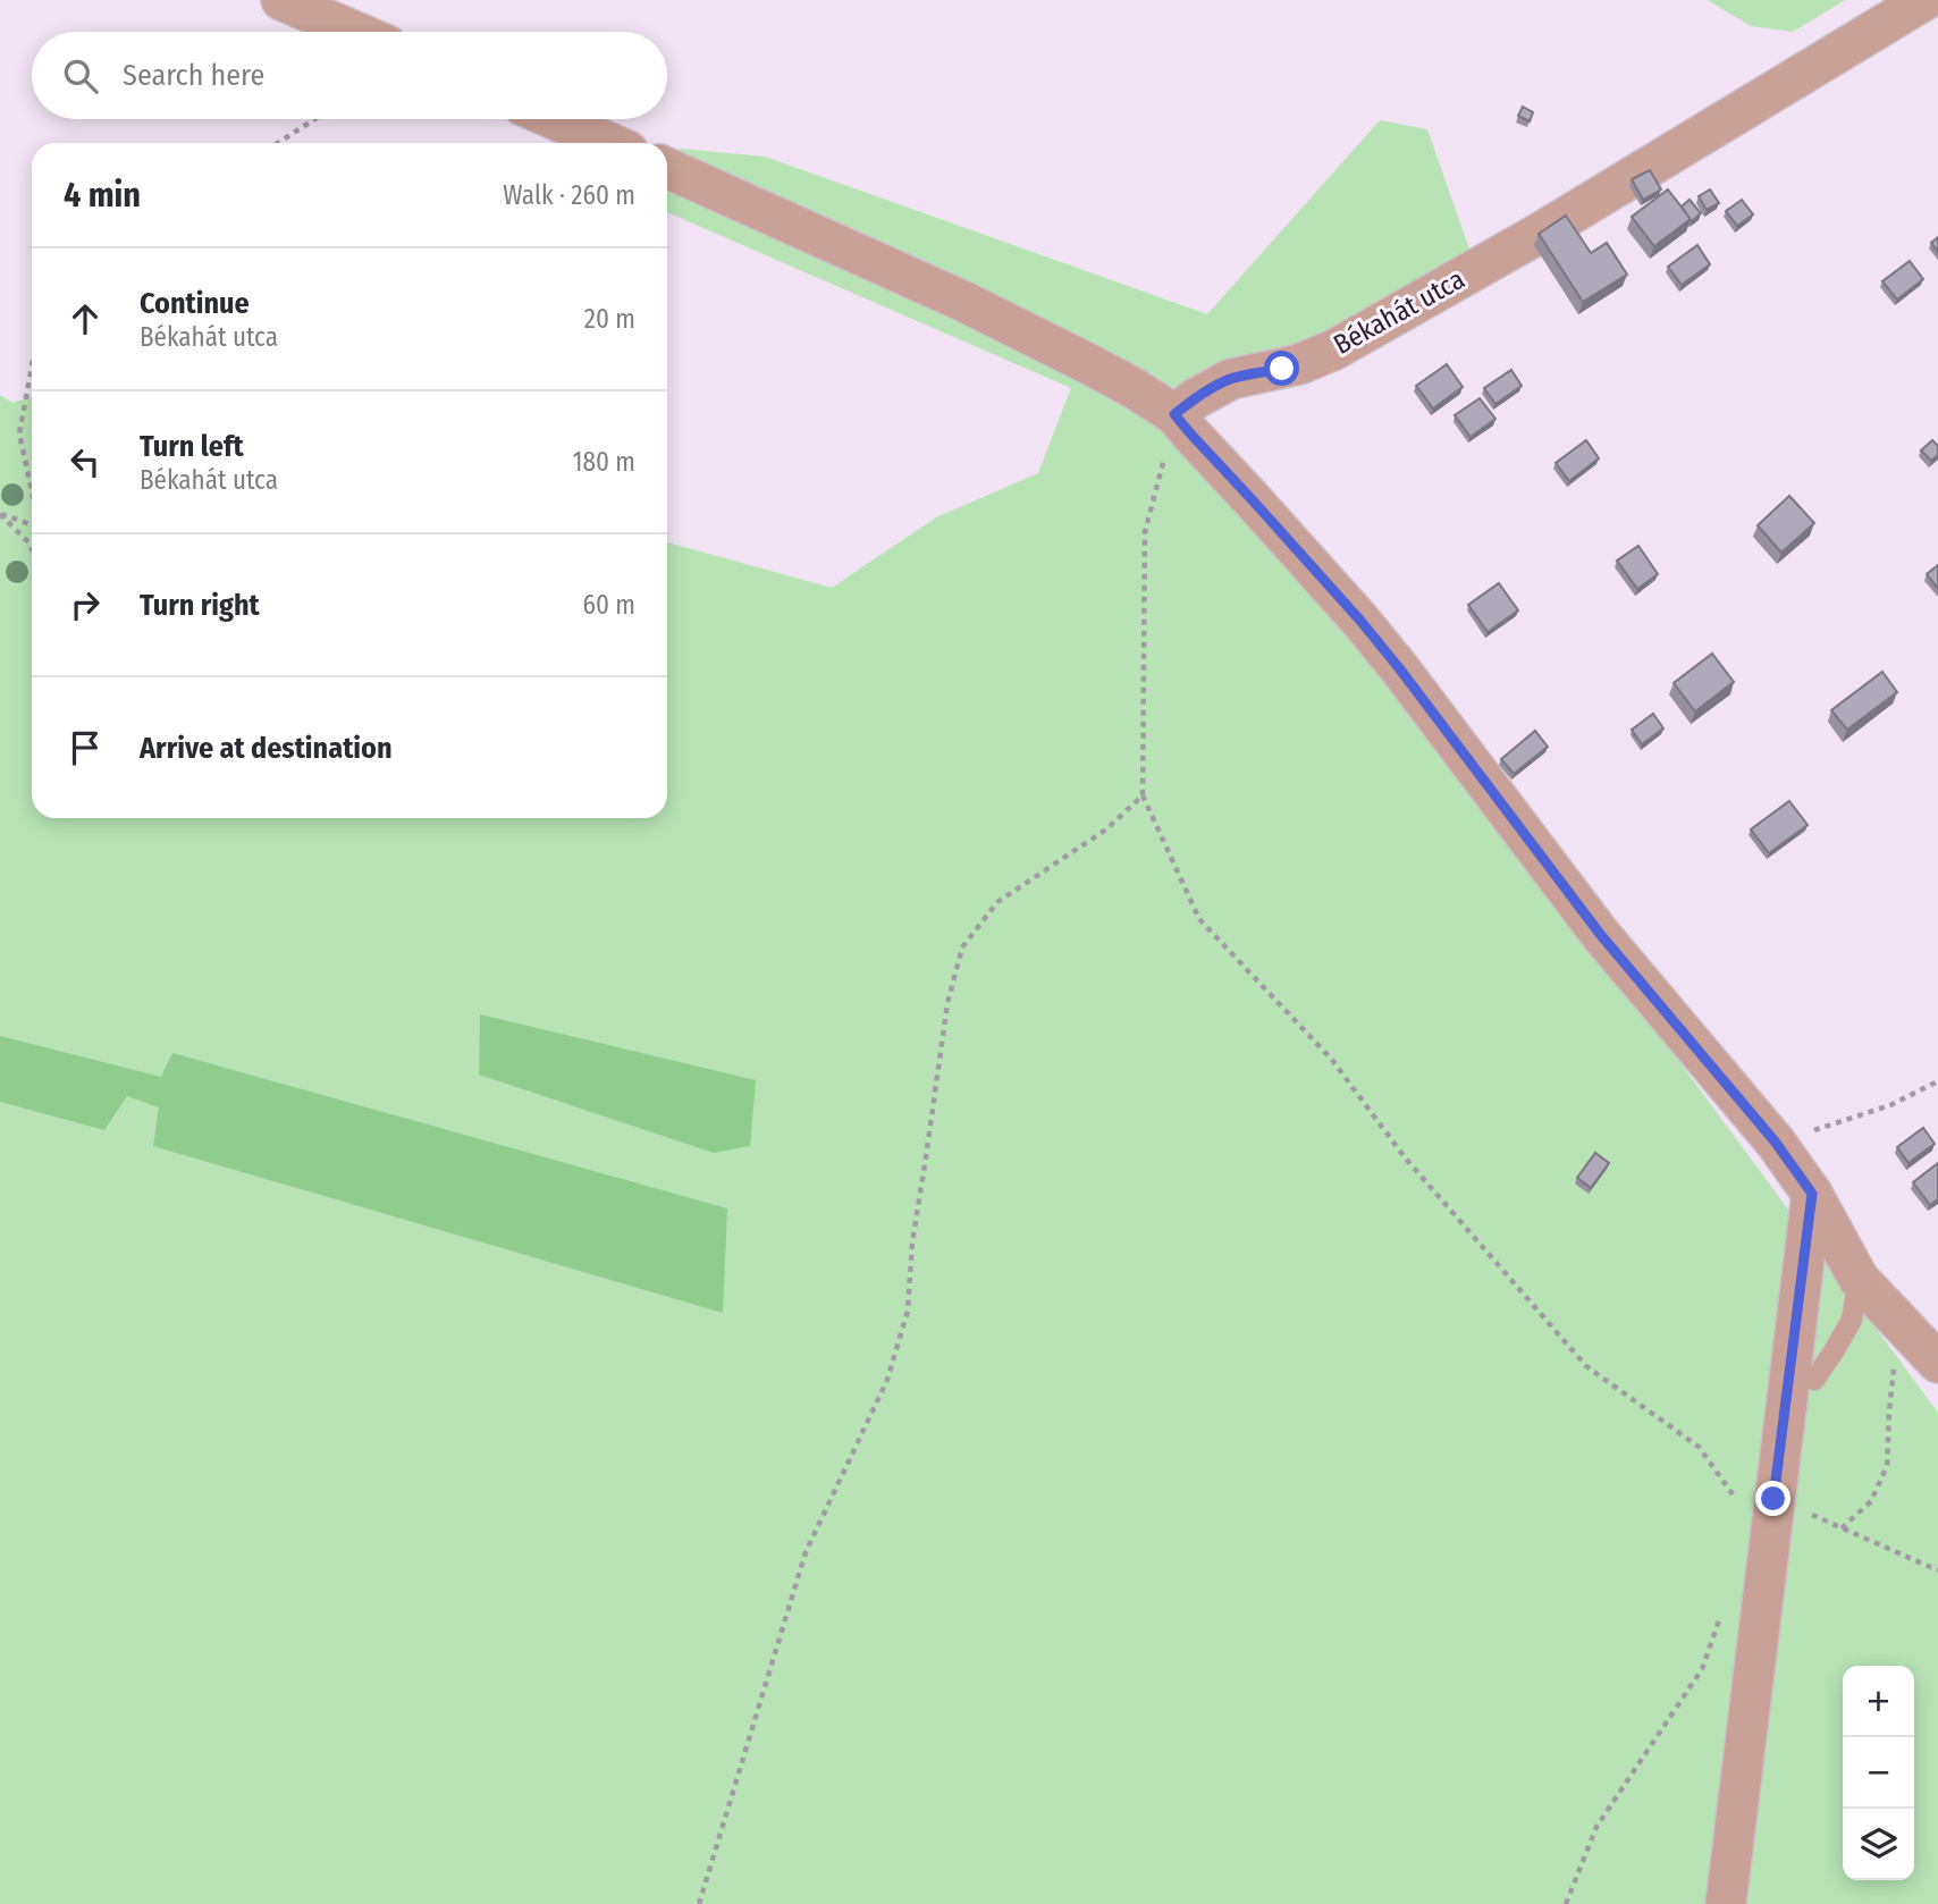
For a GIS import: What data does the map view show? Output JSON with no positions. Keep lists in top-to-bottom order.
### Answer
{
  "streets": {
    "street": ["Békahát utca"]
  },
  "page": {
    "search": "Search here",
    "heading": ["4 min", "Walk · 260 m"],
    "list": [
      ["Continue", "Békahát utca", "20 m"],
      ["Turn left", "Békahát utca", "180 m"],
      ["Turn right", "60 m"],
      "Arrive at destination"
    ],
    "map_buttons": ["+", "−"]
  }
}
